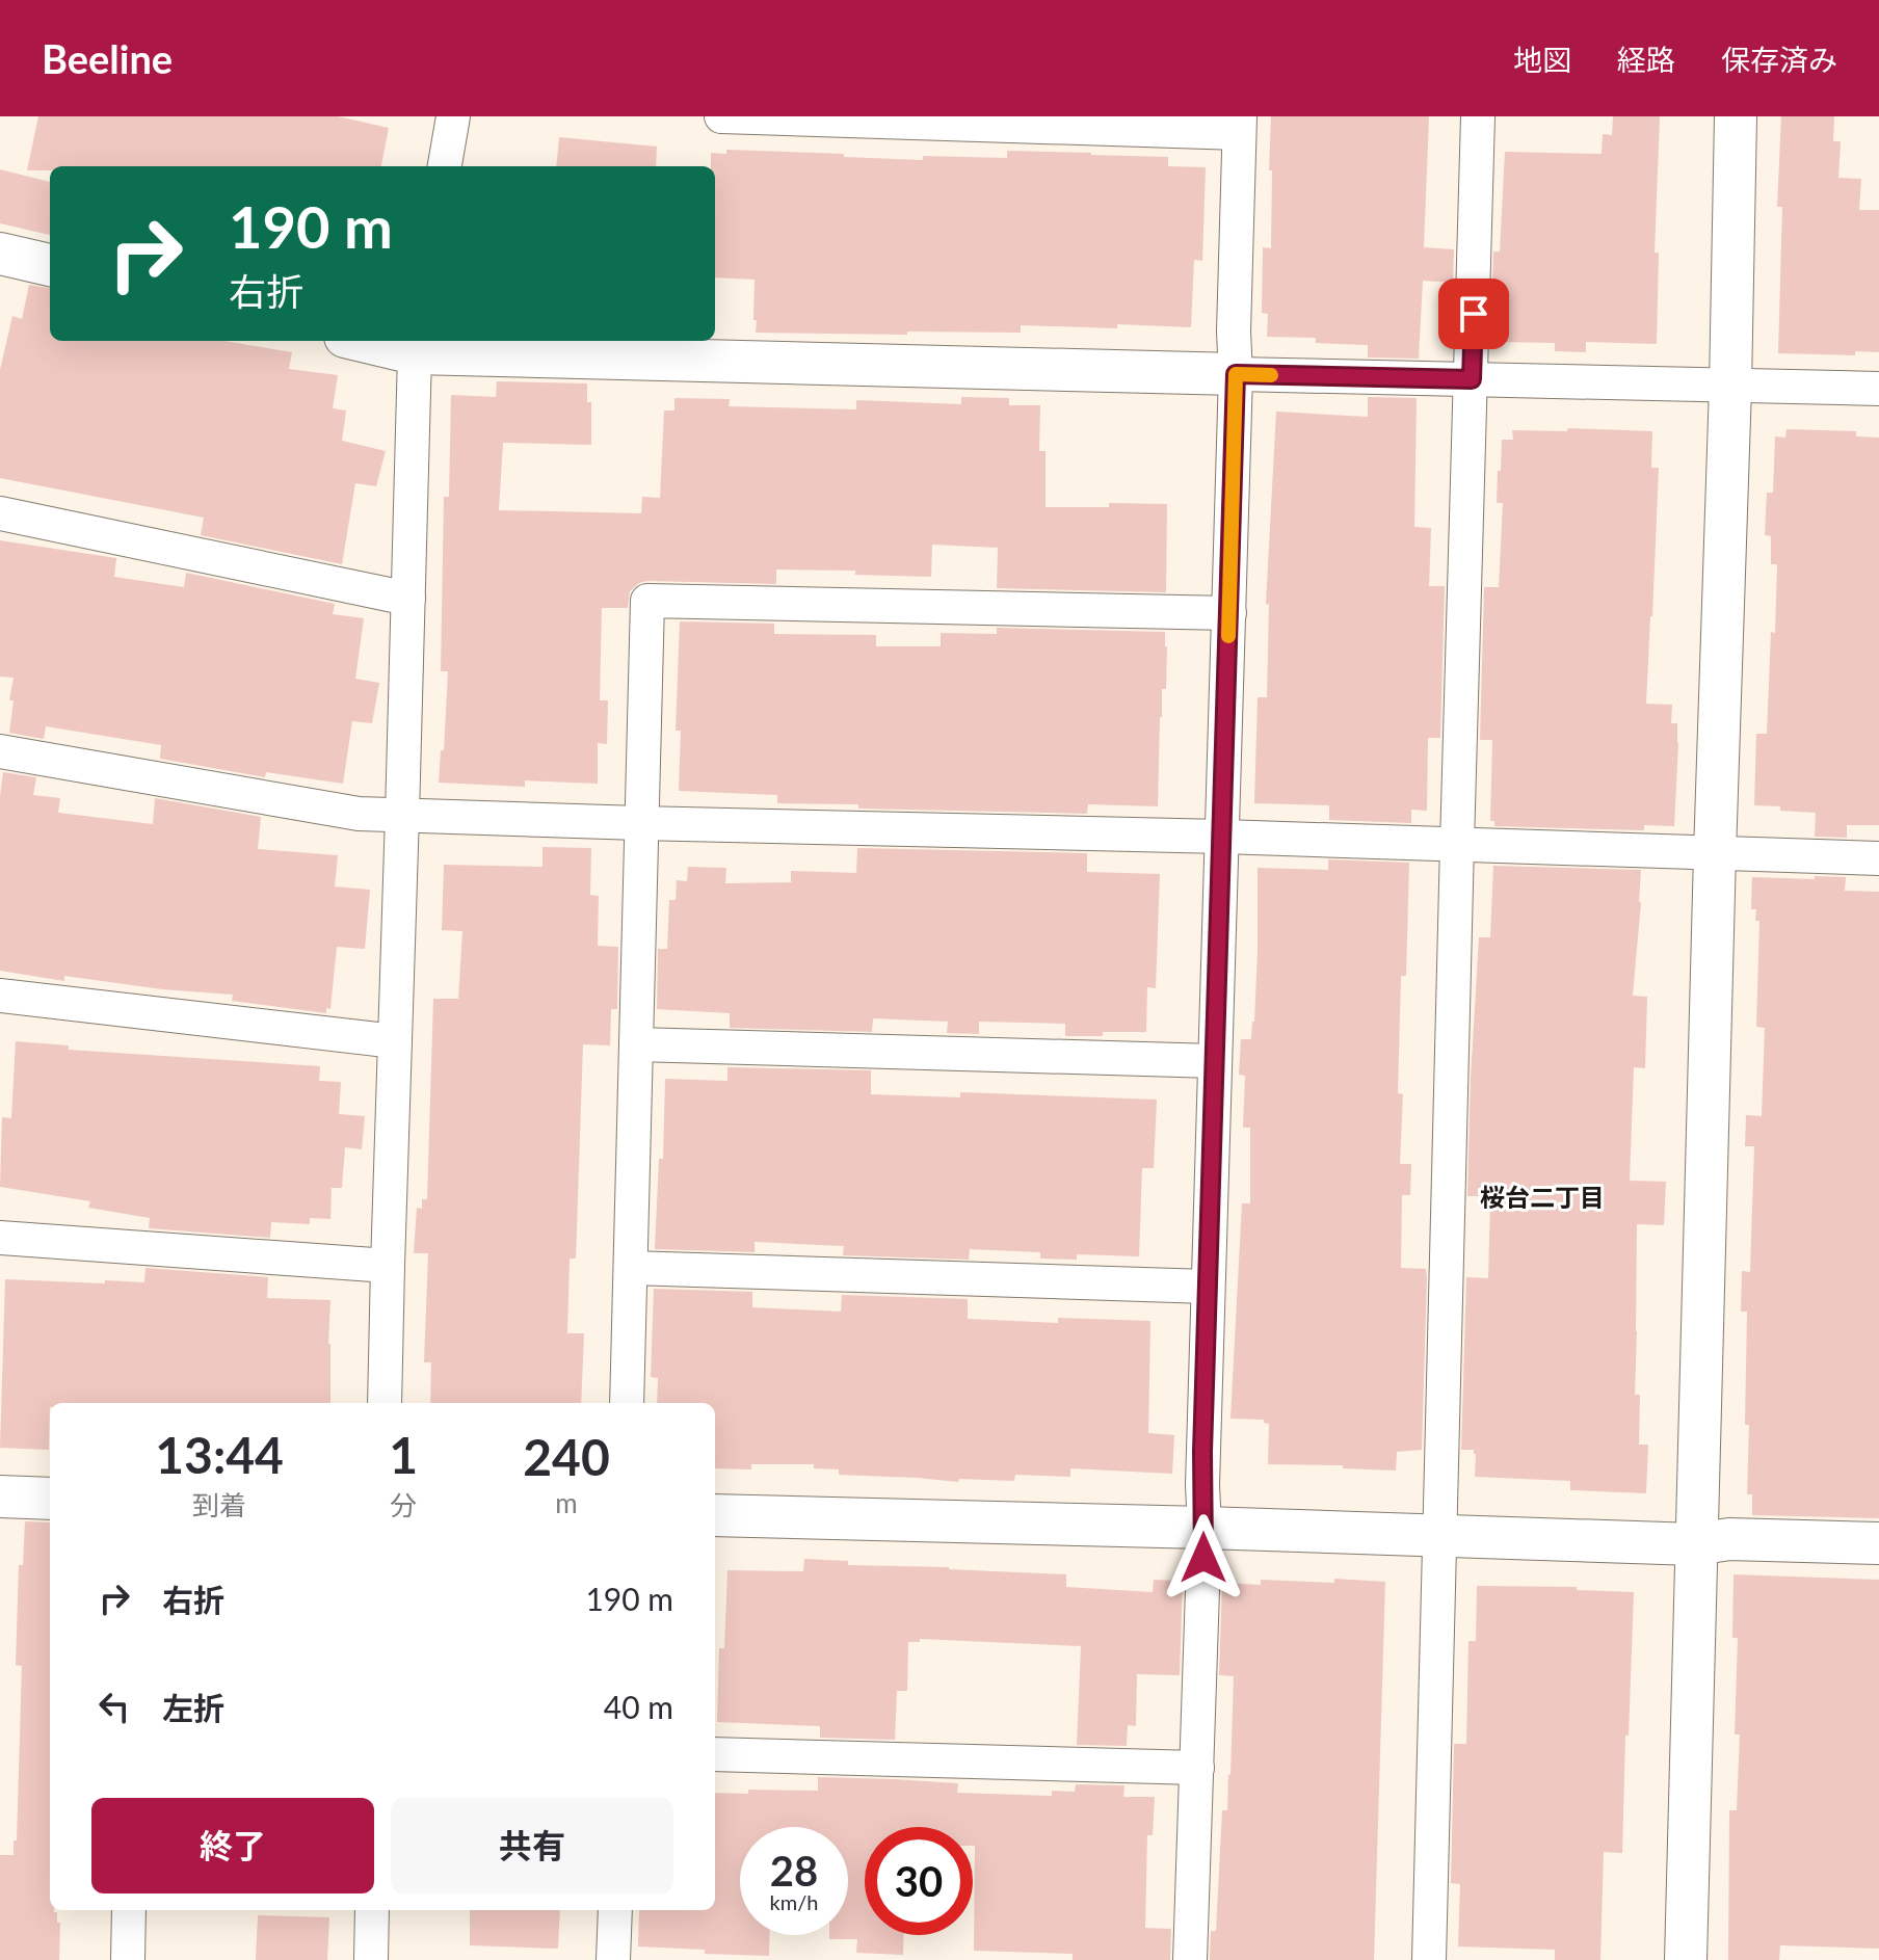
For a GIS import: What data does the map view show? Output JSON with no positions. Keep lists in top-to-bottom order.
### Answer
{
  "districts": ["桜台二丁目"],
  "page": {
    "header": "Beeline",
    "nav": ["地図", "経路", "保存済み"],
    "turn": ["190 m", "右折"],
    "eta": [
      "13:44",
      "到着",
      "1",
      "分",
      "240",
      "m"
    ],
    "list": [
      {
        "name": "右折",
        "value": "190 m"
      },
      {
        "name": "左折",
        "value": "40 m"
      }
    ],
    "buttons": ["終了", "共有"],
    "speed": "28 km/h",
    "limit": "30"
  }
}
